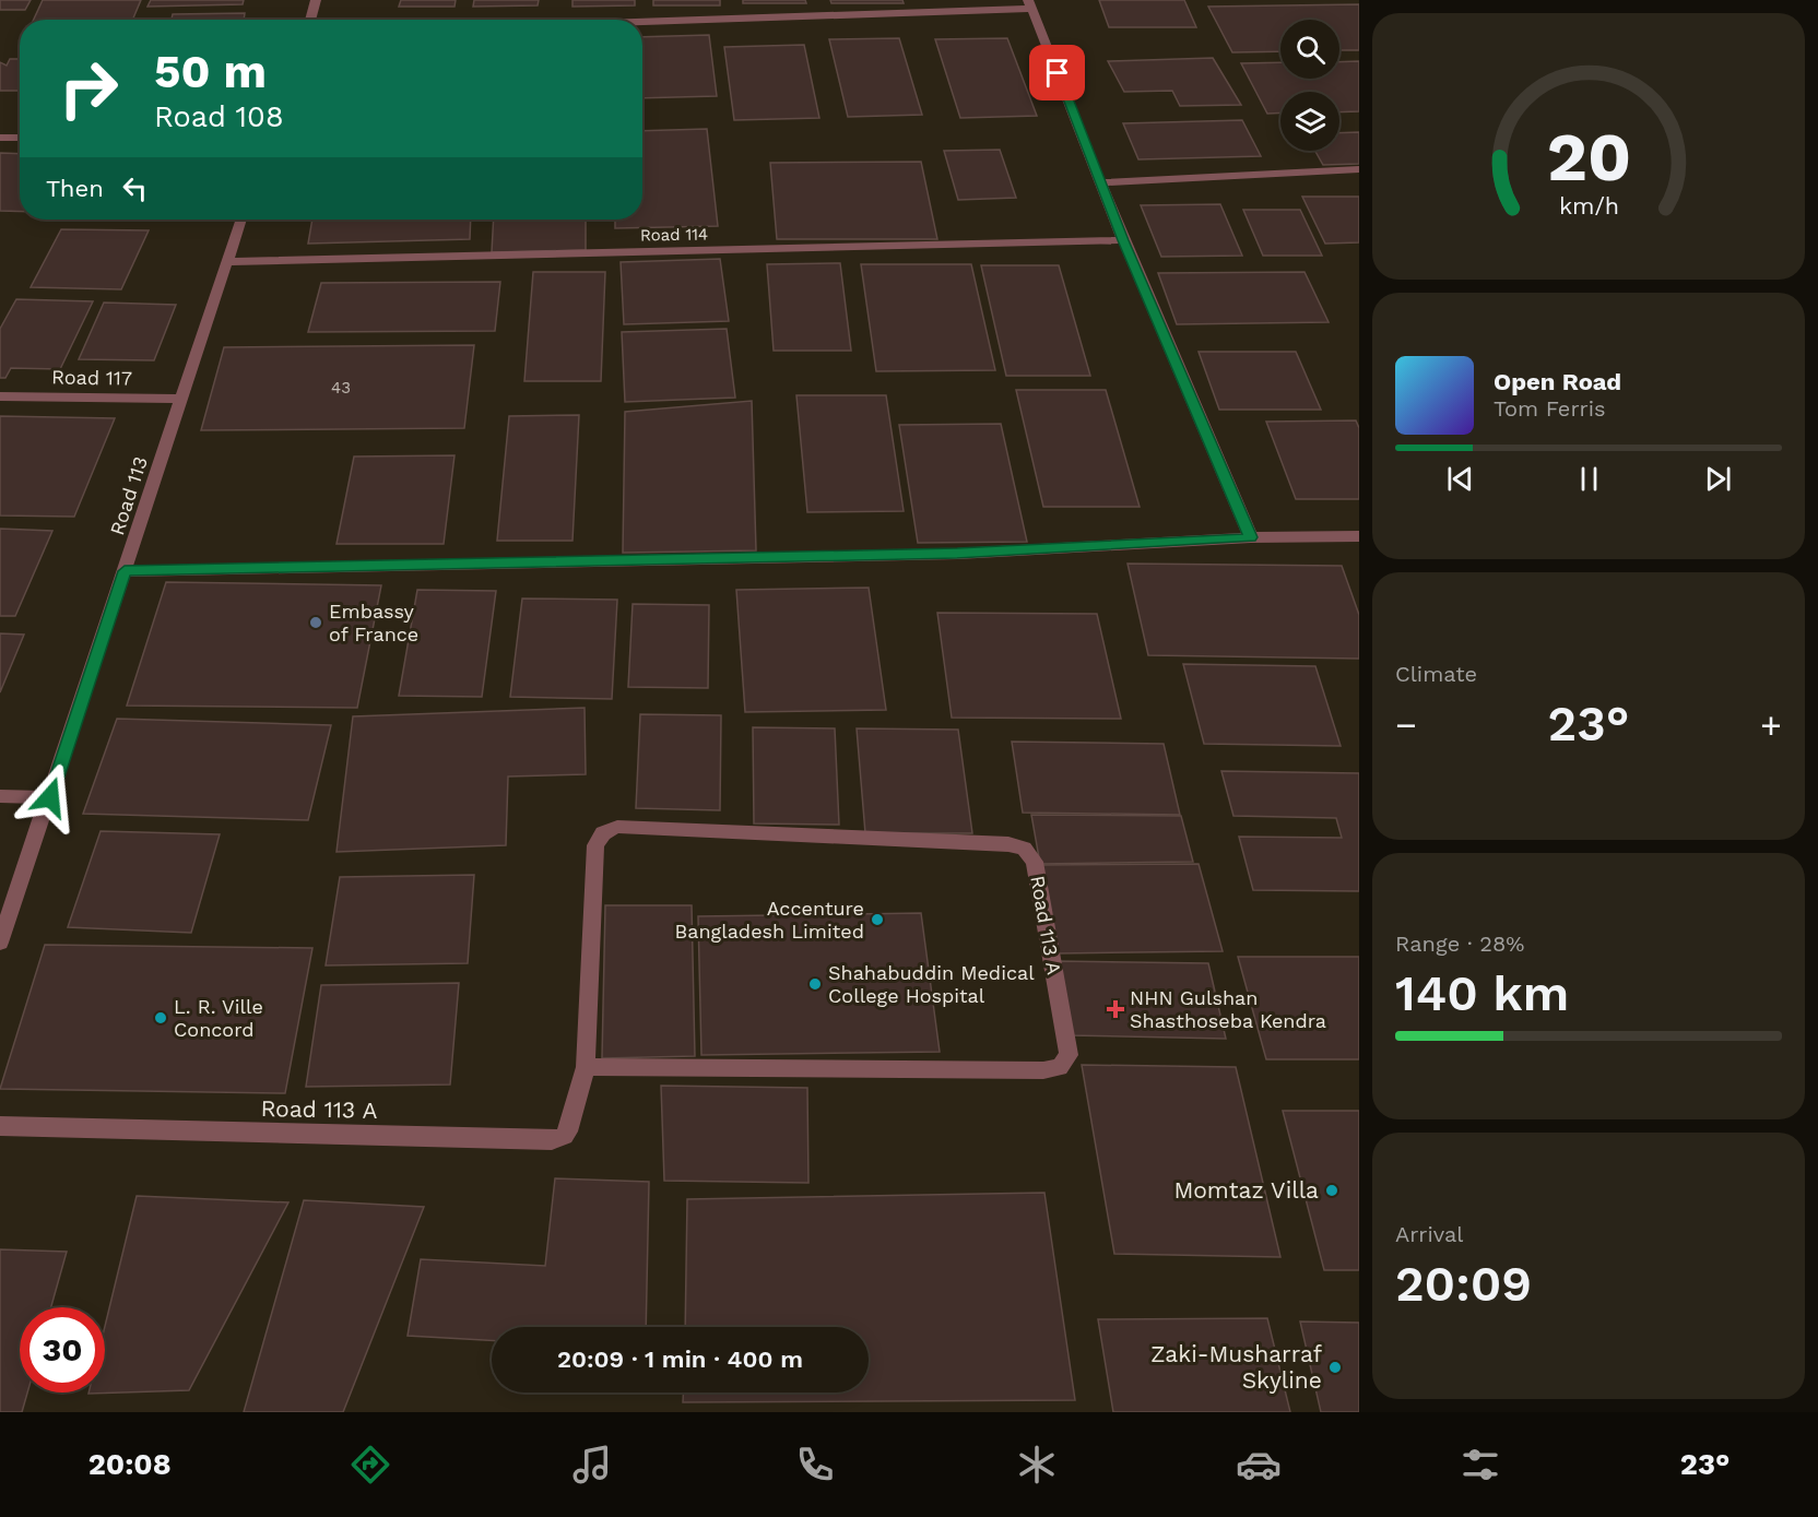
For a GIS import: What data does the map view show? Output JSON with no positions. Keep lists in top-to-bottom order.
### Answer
{
  "streets": {
    "street": [
      "Road 114",
      "Road 117",
      "Road 113",
      "Road 113 A"
    ]
  },
  "crossings": [
    ["Road 114", "Road 113"],
    ["Road 117", "Road 113"]
  ],
  "places": {
    "other": [
      "Embassy of France",
      "Accenture Bangladesh Limited",
      "Shahabuddin Medical College Hospital",
      "L. R. Ville Concord",
      "Momtaz Villa",
      "Zaki-Musharraf Skyline"
    ],
    "health": ["NHN Gulshan Shasthoseba Kendra"]
  },
  "house_numbers": ["43"],
  "page": {
    "turn": ["50 m", "Road 108"],
    "then": "Then",
    "song": ["Open Road", "Tom Ferris"],
    "tile": [
      "Climate",
      ["Range · 28%", "140 km"],
      ["Arrival", "20:09"]
    ],
    "heat": ["−", "23°", "+"],
    "limit": "30",
    "trip": "20:09 · 1 min · 400 m",
    "tabs": ["20:08", "23°"],
    "gauge": ["20", "km/h"]
  }
}
